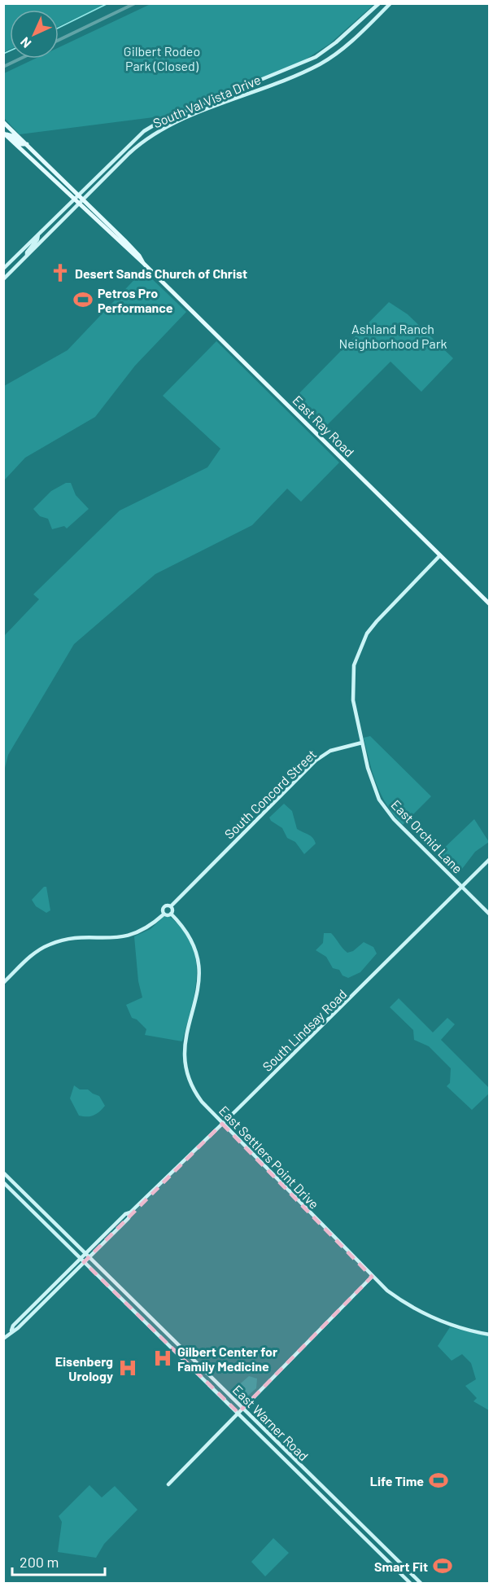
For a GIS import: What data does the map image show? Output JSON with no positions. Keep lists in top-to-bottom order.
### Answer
{
  "streets": {
    "main road": [
      "South Val Vista Drive",
      "East Ray Road",
      "South Concord Street",
      "East Orchid Lane",
      "South Lindsay Road",
      "East Settlers Point Drive",
      "East Warner Road"
    ]
  },
  "crossings": [
    ["South Val Vista Drive", "East Ray Road"],
    ["South Concord Street", "East Orchid Lane"],
    ["East Orchid Lane", "South Lindsay Road"],
    ["South Lindsay Road", "East Settlers Point Drive"],
    ["South Lindsay Road", "East Warner Road"]
  ],
  "parks": ["Gilbert Rodeo Park (Closed)", "Ashland Ranch Neighborhood Park"],
  "places": {
    "church": ["Desert Sands Church of Christ"],
    "sports": ["Petros Pro Performance", "Life Time", "Smart Fit"],
    "hospital": ["Gilbert Center for Family Medicine", "Eisenberg Urology"]
  },
  "scale_bar": "200 m",
  "north": "bottom left"
}
